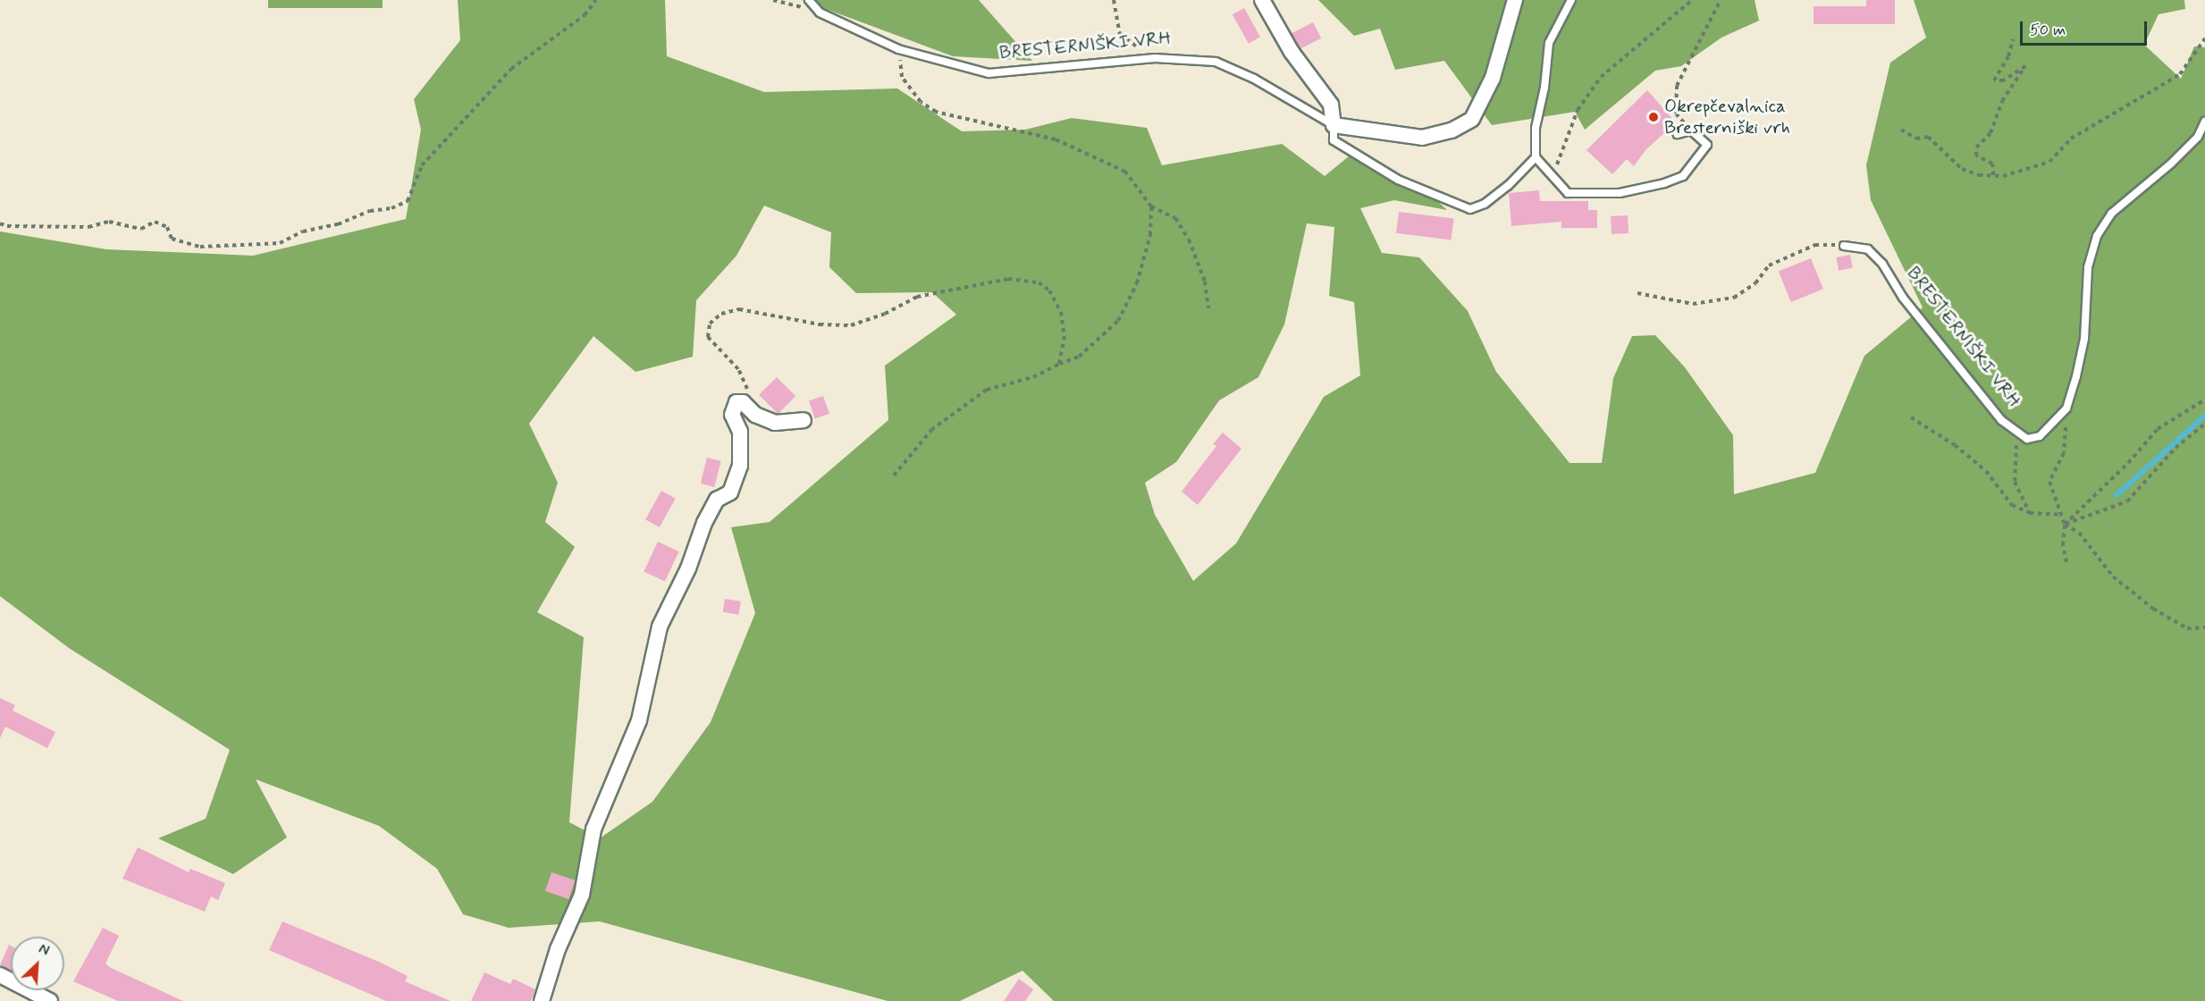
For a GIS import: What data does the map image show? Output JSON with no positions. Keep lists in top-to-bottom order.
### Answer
{
  "streets": {
    "street": ["BRESTERNIŠKI VRH"]
  },
  "places": ["Okrepčevalnica Bresterniški vrh"],
  "scale_bar": "50 m",
  "north": "top right"
}
